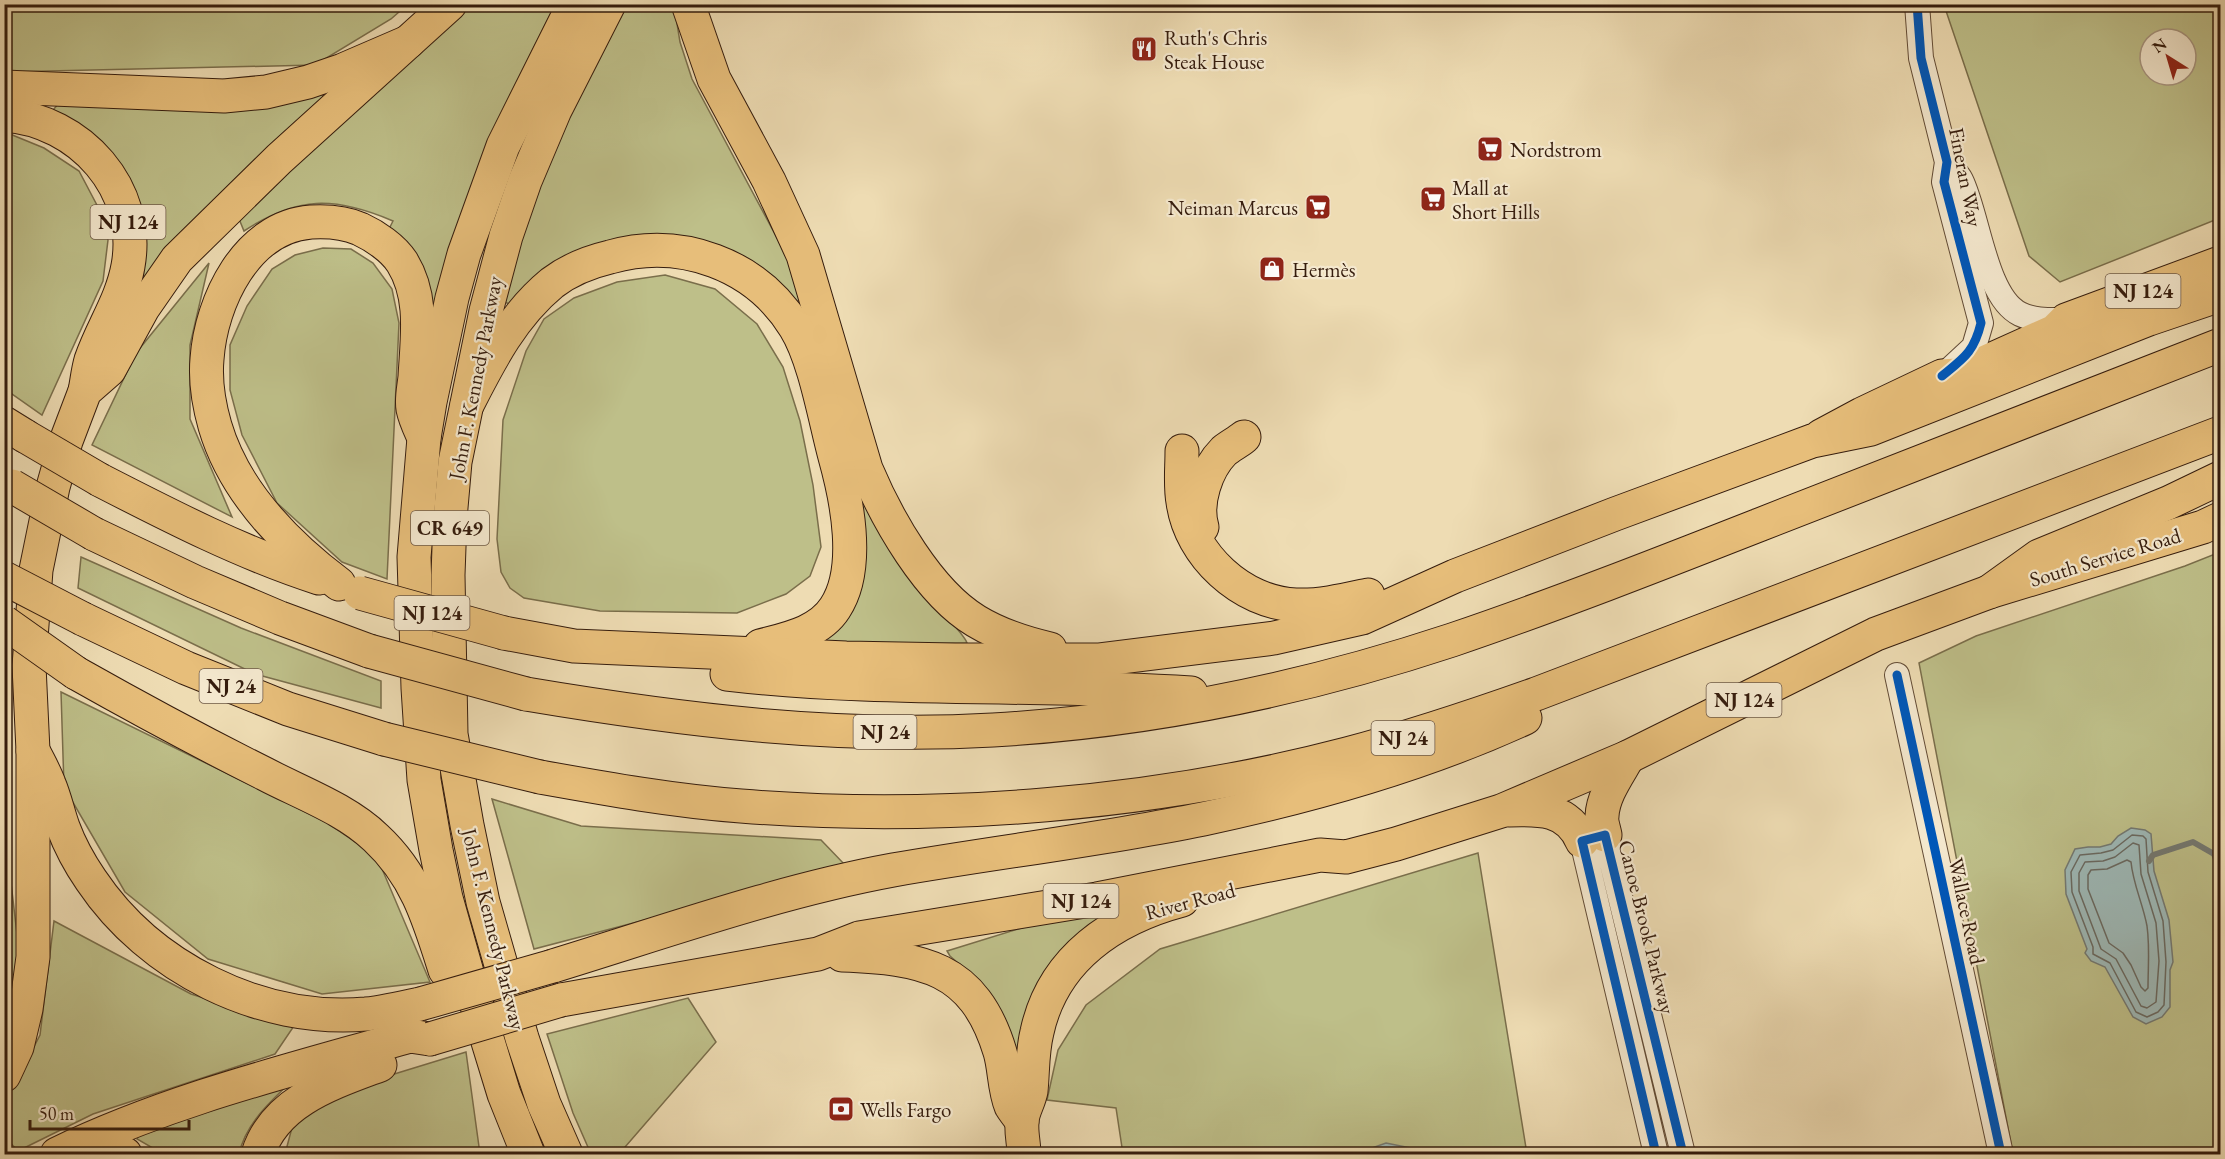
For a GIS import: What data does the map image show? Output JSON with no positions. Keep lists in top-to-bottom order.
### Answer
{
  "streets": {
    "main road": [
      "NJ 124",
      "John F. Kennedy Parkway",
      "CR 649",
      "South Service Road",
      "NJ 24",
      "River Road"
    ],
    "street": ["Fineran Way", "Wallace Road", "Canoe Brook Parkway"]
  },
  "crossings": [
    ["Fineran Way", "NJ 124"],
    ["NJ 124", "South Service Road"],
    ["NJ 124", "River Road"]
  ],
  "places": {
    "restaurant": ["Ruth's Chris Steak House"],
    "supermarket": ["Nordstrom", "Mall at Short Hills", "Neiman Marcus"],
    "shop": ["Hermès"],
    "bank": ["Wells Fargo"]
  },
  "scale_bar": "50 m",
  "north": "top left"
}
